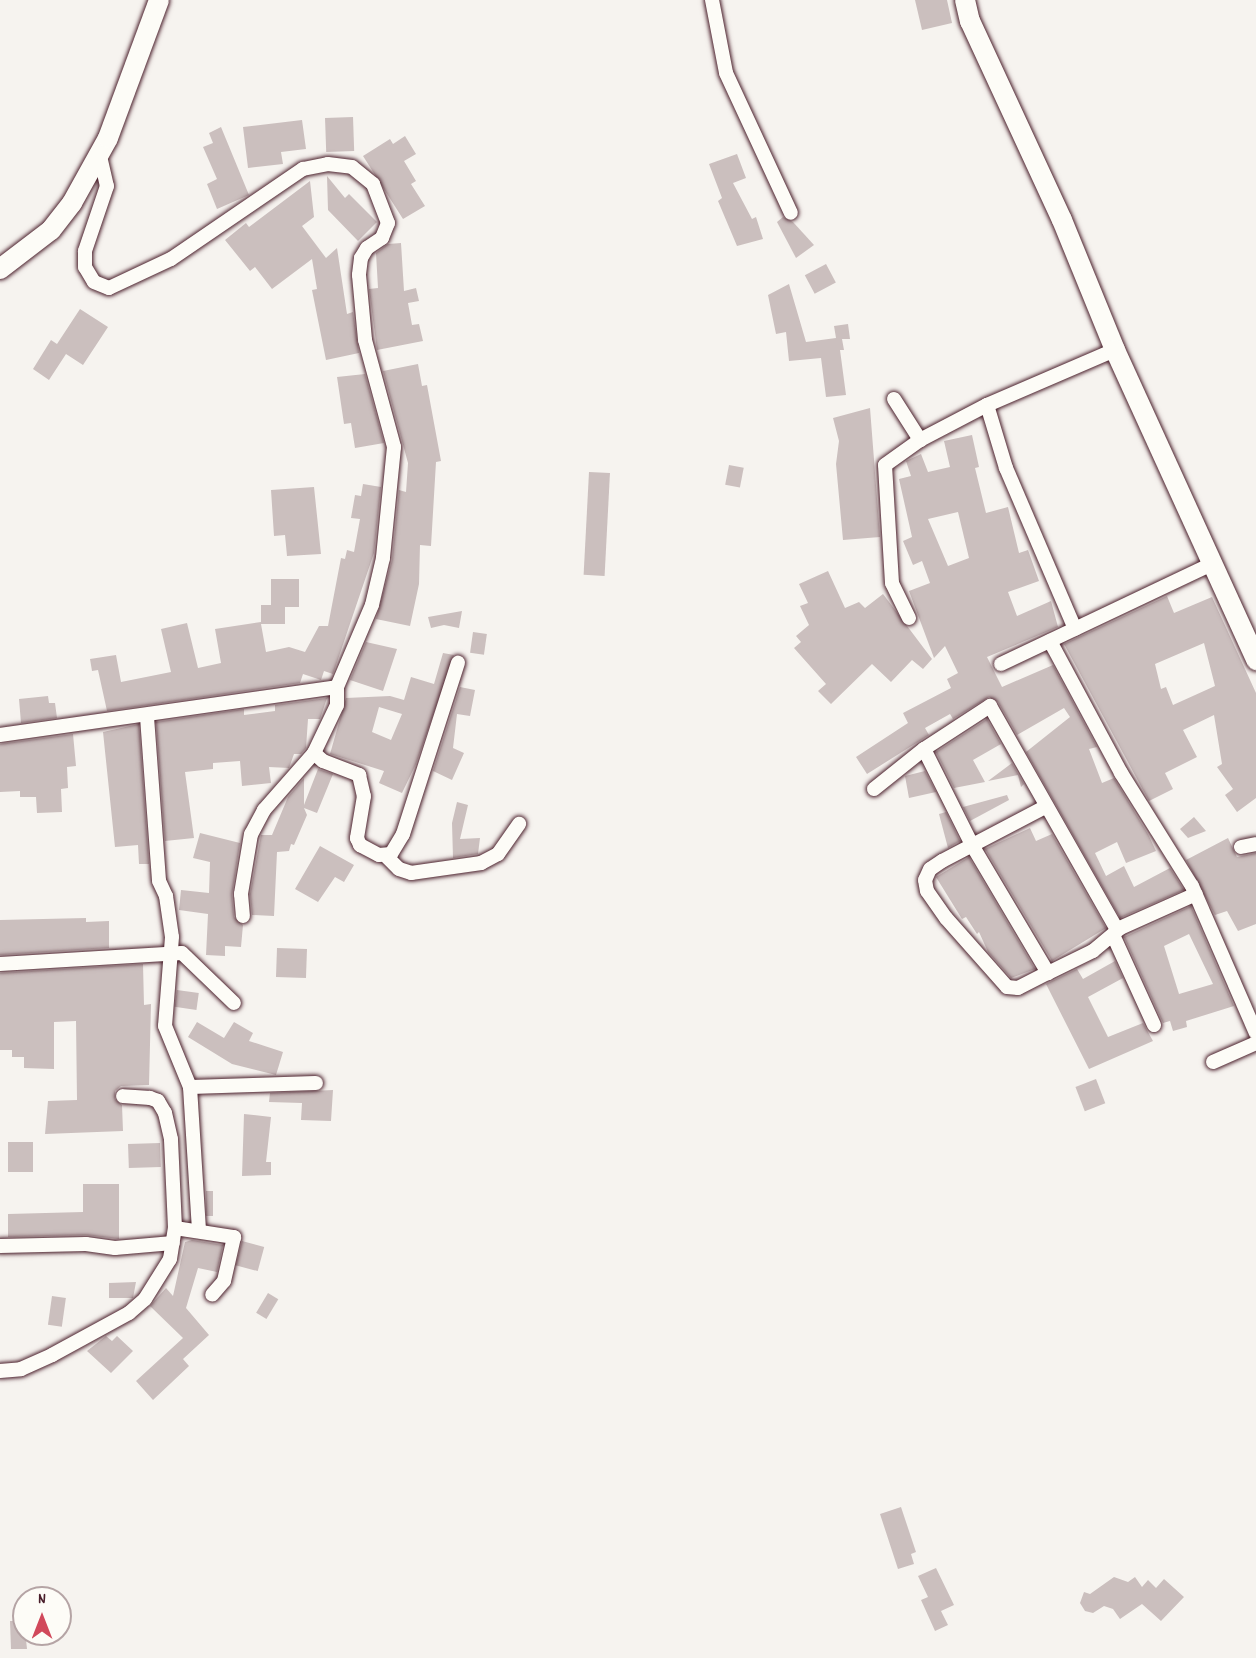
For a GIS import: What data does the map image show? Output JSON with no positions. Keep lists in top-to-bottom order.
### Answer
{
  "north": "top"
}
